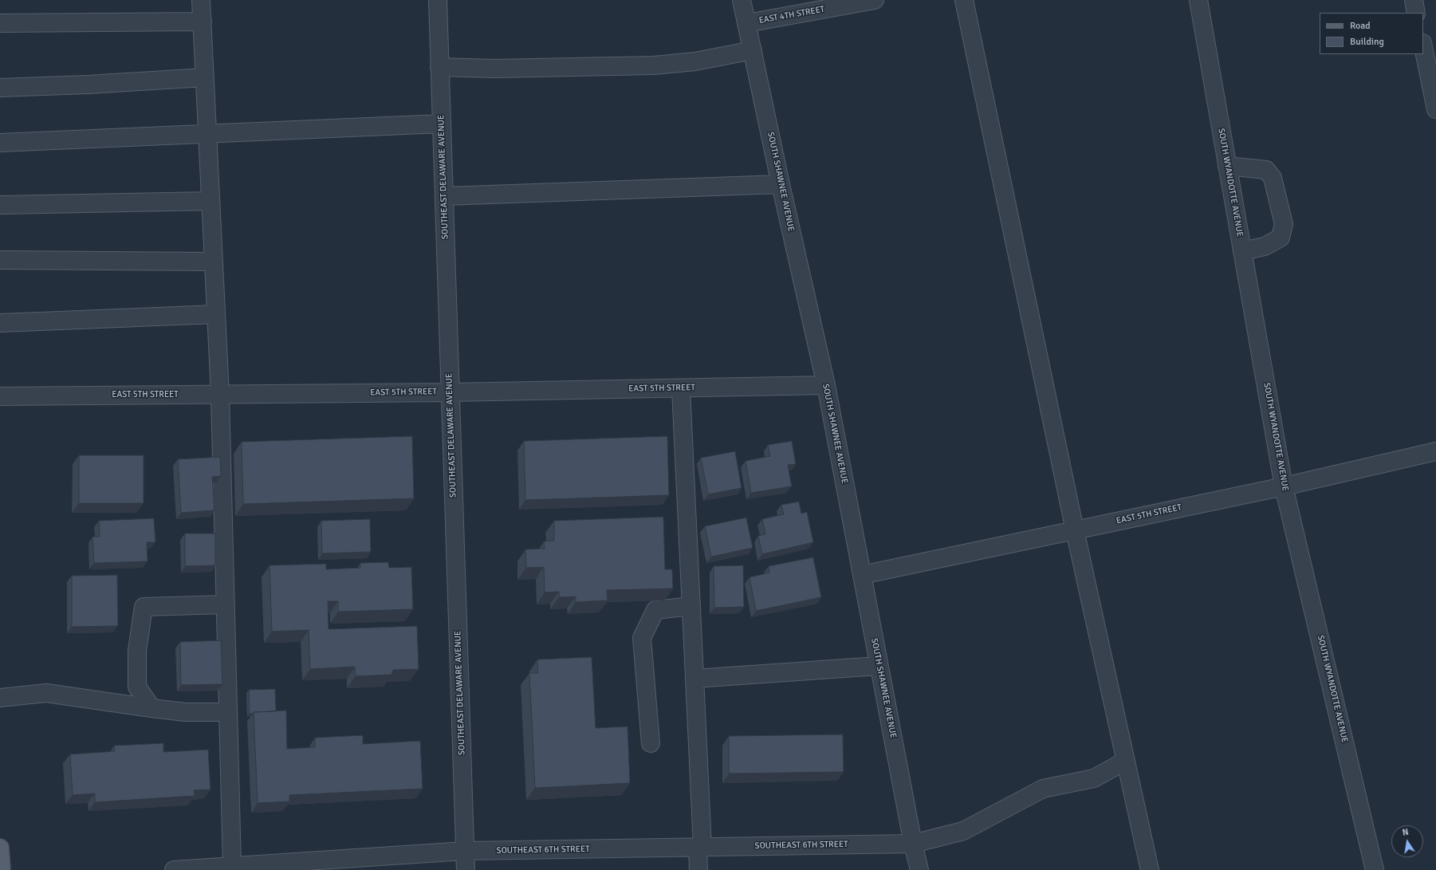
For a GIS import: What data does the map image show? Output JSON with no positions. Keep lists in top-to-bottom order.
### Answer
{
  "streets": {
    "street": [
      "EAST 4TH STREET",
      "SOUTHEAST DELAWARE AVENUE",
      "SOUTH SHAWNEE AVENUE",
      "SOUTH WYANDOTTE AVENUE",
      "EAST 5TH STREET",
      "SOUTHEAST 6TH STREET"
    ]
  },
  "crossings": [
    ["EAST 4TH STREET", "SOUTH SHAWNEE AVENUE"],
    ["SOUTHEAST DELAWARE AVENUE", "EAST 5TH STREET"],
    ["SOUTHEAST DELAWARE AVENUE", "SOUTHEAST 6TH STREET"],
    ["SOUTH SHAWNEE AVENUE", "EAST 5TH STREET"],
    ["SOUTH SHAWNEE AVENUE", "SOUTHEAST 6TH STREET"],
    ["SOUTH WYANDOTTE AVENUE", "EAST 5TH STREET"]
  ],
  "legend": ["Road", "Building"],
  "north": "top"
}
